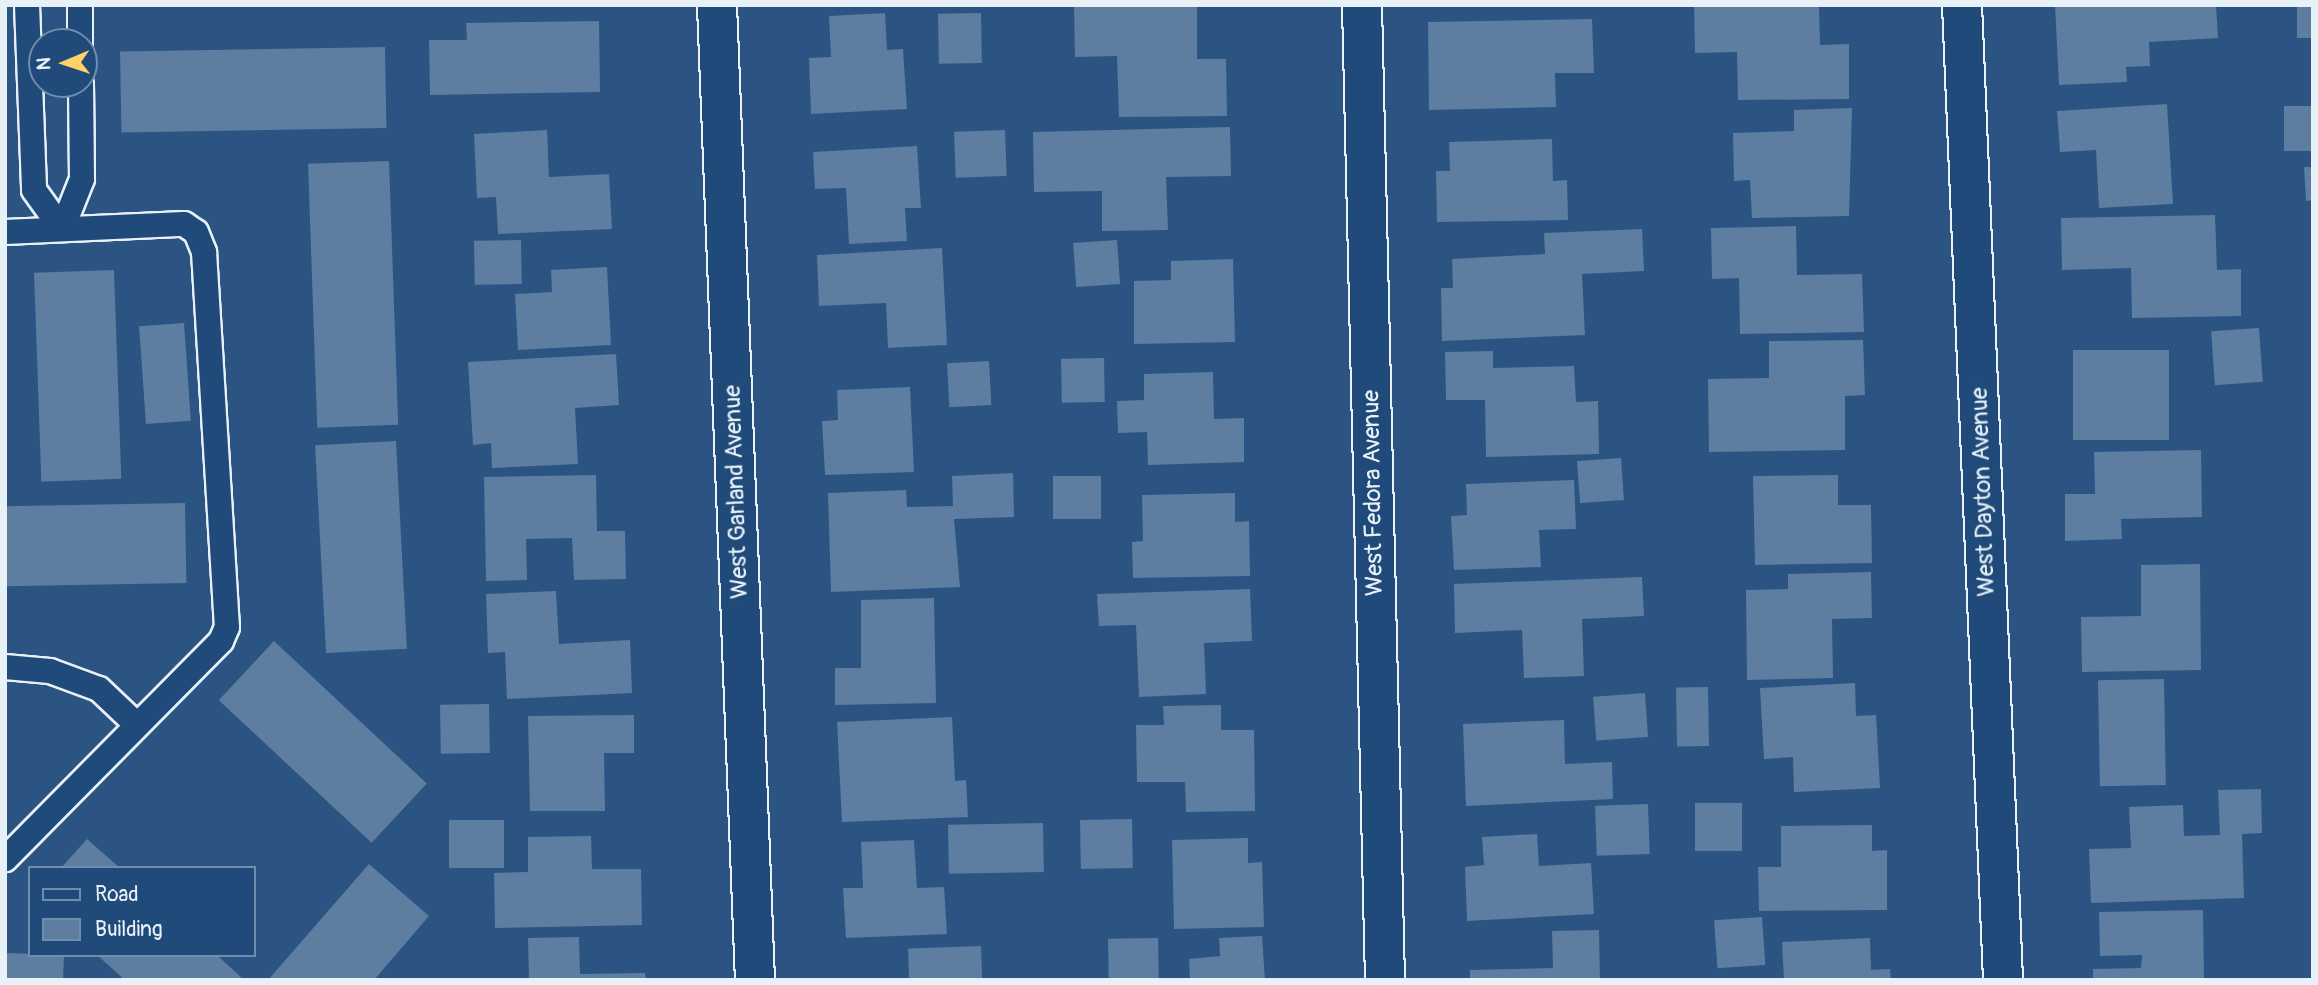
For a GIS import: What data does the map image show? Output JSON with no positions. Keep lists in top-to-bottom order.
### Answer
{
  "streets": {
    "street": ["West Garland Avenue", "West Dayton Avenue", "West Fedora Avenue"]
  },
  "legend": ["Road", "Building"],
  "north": "left"
}
